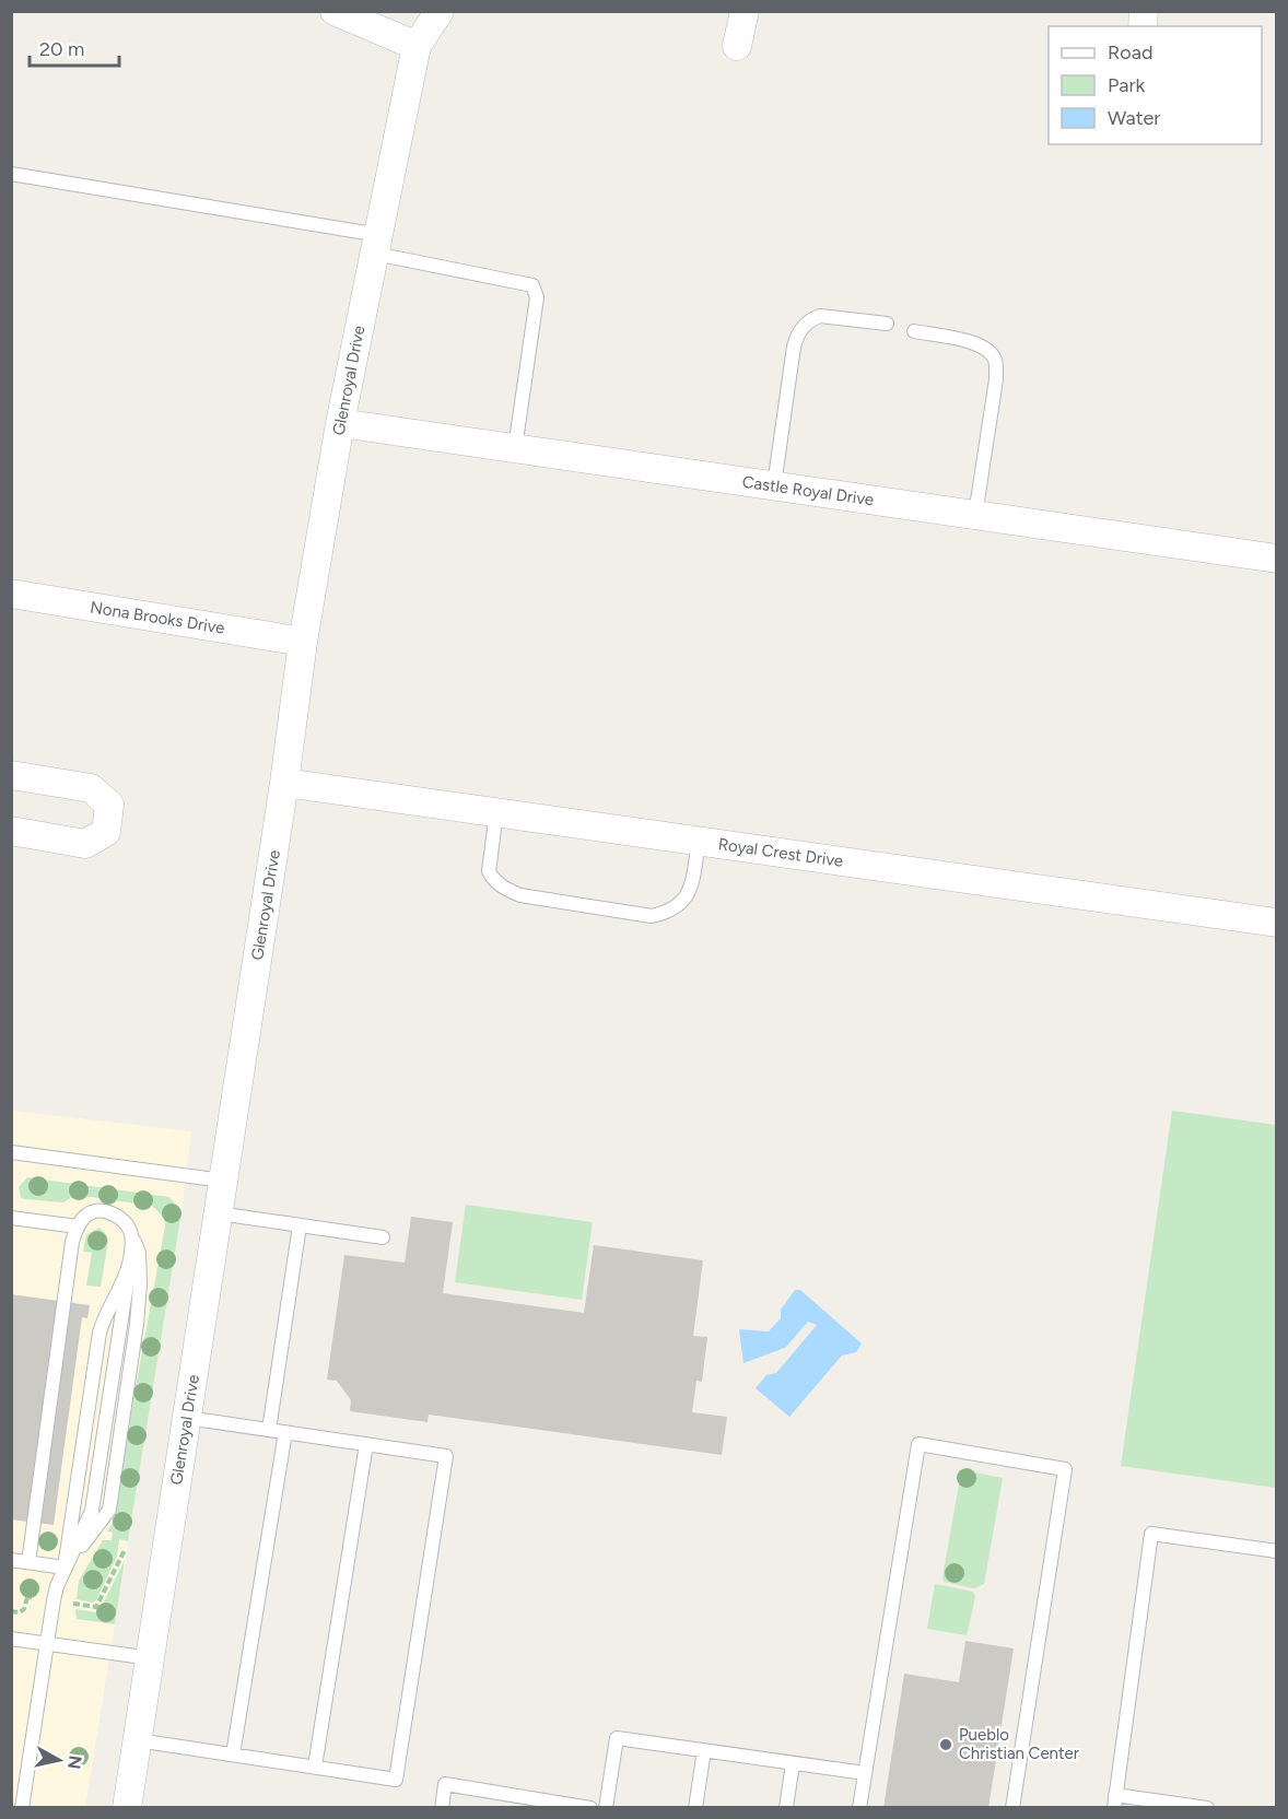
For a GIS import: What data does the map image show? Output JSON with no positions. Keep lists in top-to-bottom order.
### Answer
{
  "streets": {
    "street": [
      "Glenroyal Drive",
      "Castle Royal Drive",
      "Nona Brooks Drive",
      "Royal Crest Drive"
    ]
  },
  "crossings": [
    ["Glenroyal Drive", "Castle Royal Drive"],
    ["Glenroyal Drive", "Nona Brooks Drive"],
    ["Glenroyal Drive", "Royal Crest Drive"]
  ],
  "places": ["Pueblo Christian Center"],
  "legend": ["Road", "Park", "Water"],
  "scale_bar": "20 m",
  "north": "right"
}
